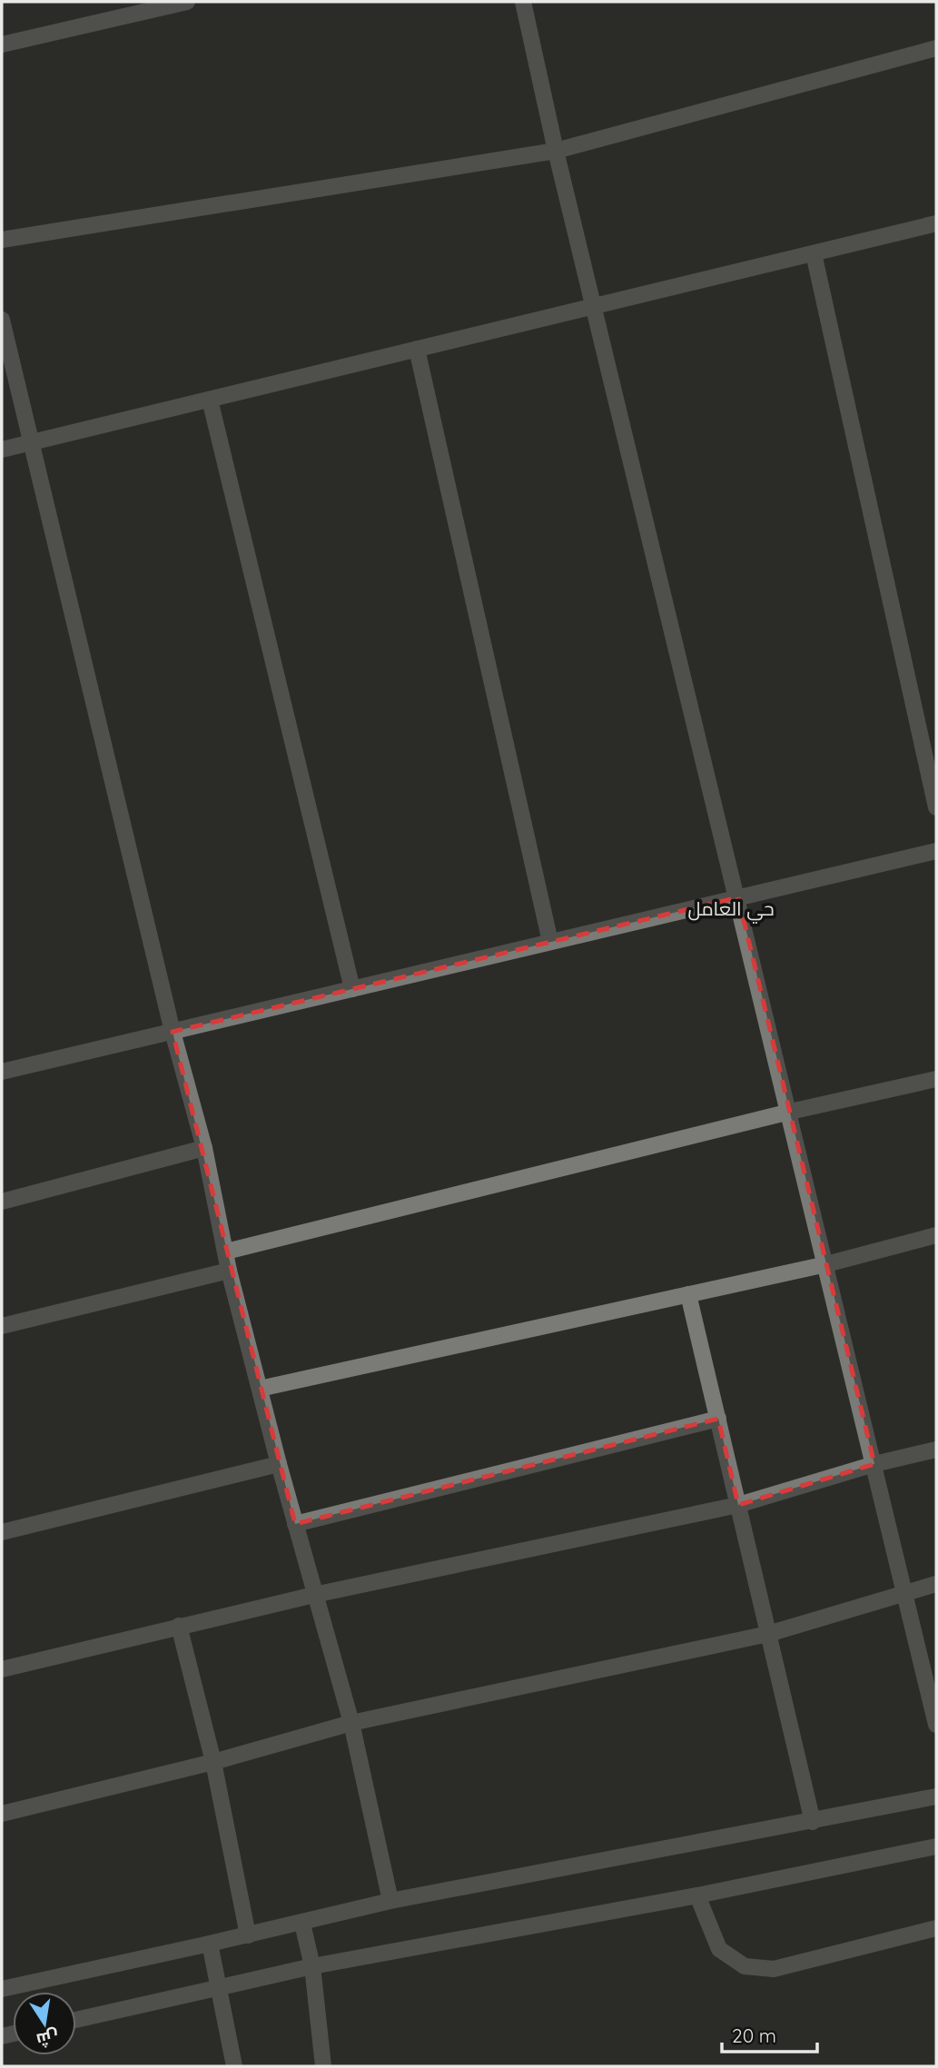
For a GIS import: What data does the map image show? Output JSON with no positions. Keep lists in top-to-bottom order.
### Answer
{
  "districts": ["حي العامل"],
  "scale_bar": "20 m",
  "north": "bottom"
}
